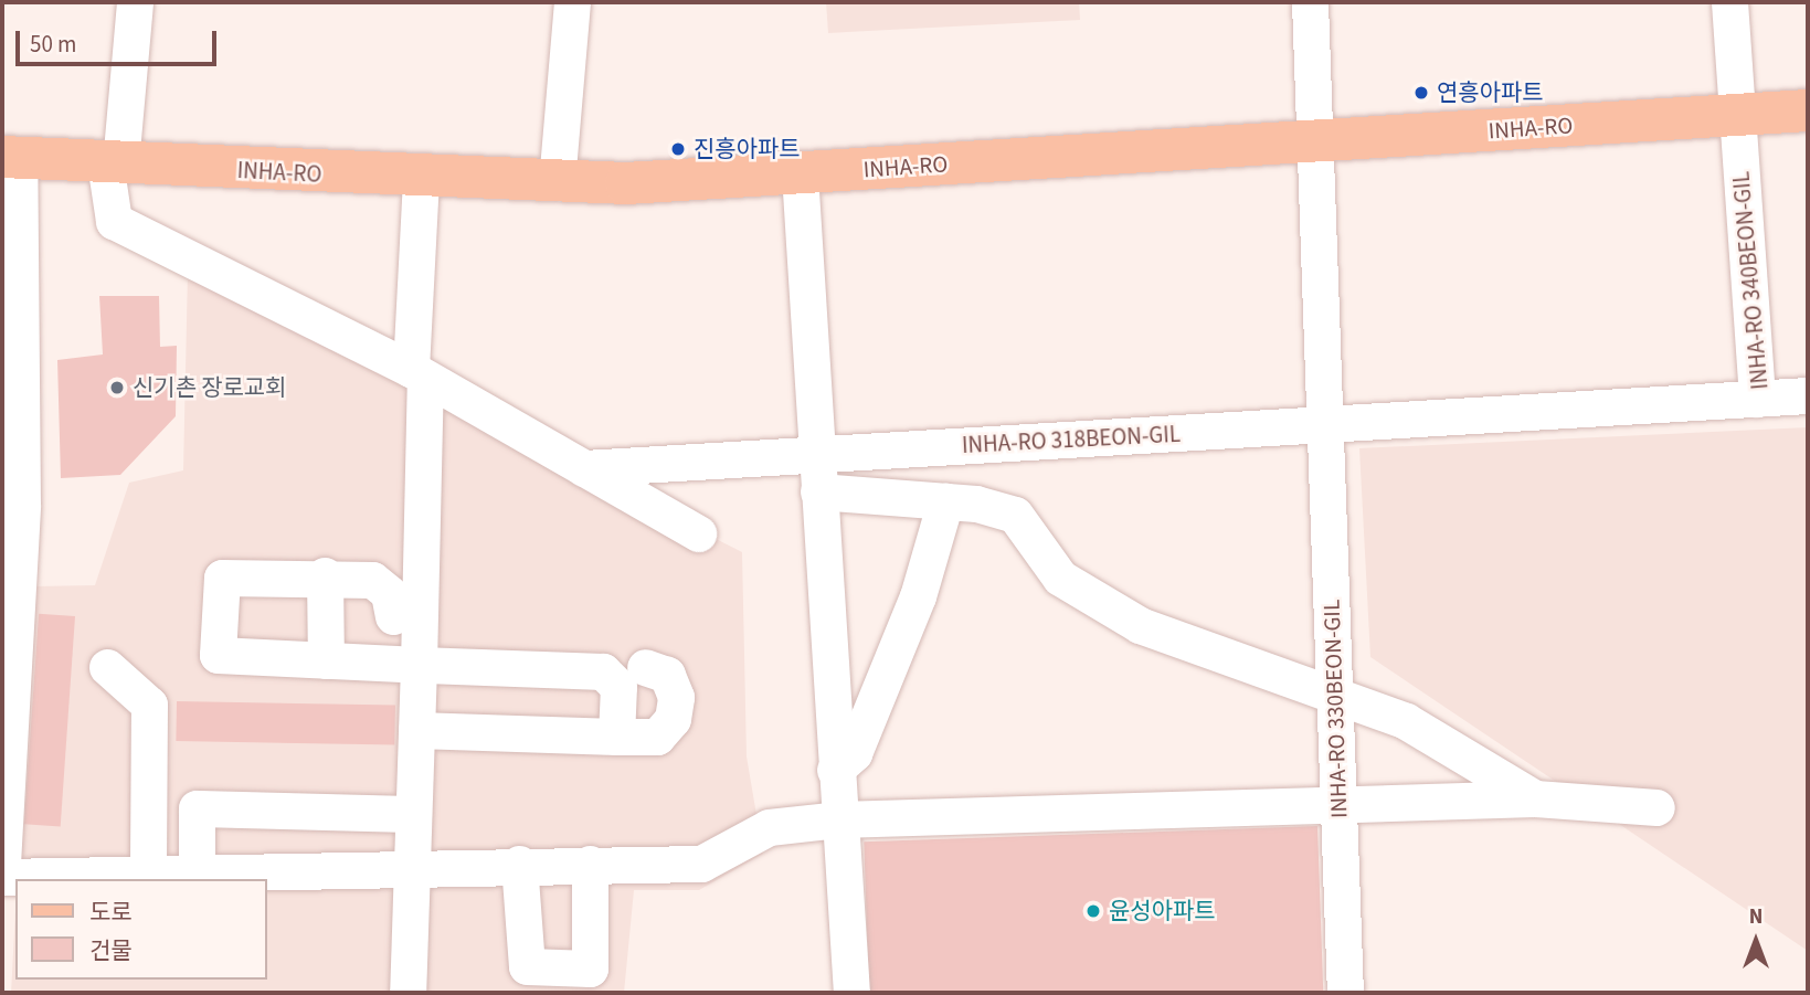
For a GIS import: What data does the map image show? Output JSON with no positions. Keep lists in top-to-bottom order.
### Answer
{
  "streets": {
    "main road": ["INHA-RO"],
    "street": ["INHA-RO 340BEON-GIL", "INHA-RO 318BEON-GIL", "INHA-RO 330BEON-GIL"]
  },
  "crossings": [
    ["INHA-RO", "INHA-RO 340BEON-GIL"],
    ["INHA-RO", "INHA-RO 330BEON-GIL"],
    ["INHA-RO 318BEON-GIL", "INHA-RO 330BEON-GIL"]
  ],
  "places": [
    "연흥아파트",
    "진흥아파트",
    "신기촌 장로교회",
    "윤성아파트"
  ],
  "legend": ["도로", "건물"],
  "scale_bar": "50 m",
  "north": "top"
}
